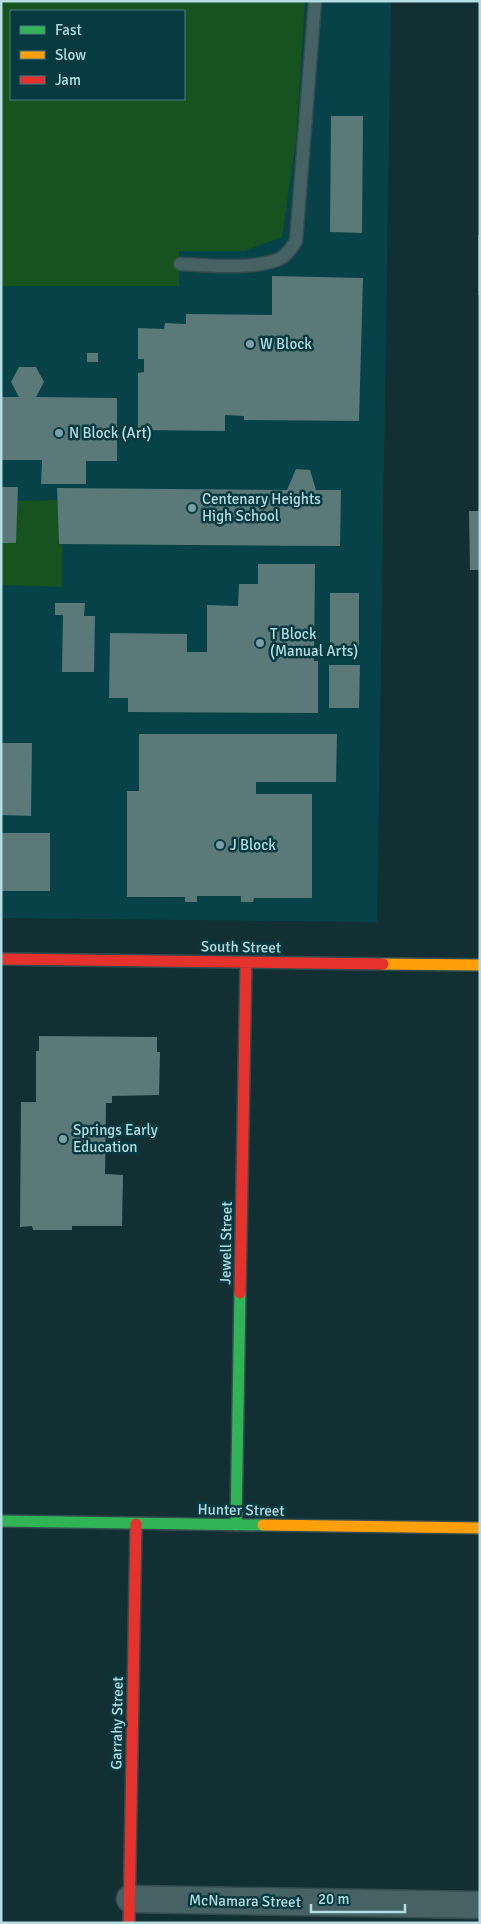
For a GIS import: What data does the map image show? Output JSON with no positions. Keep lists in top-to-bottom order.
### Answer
{
  "streets": {
    "street": [
      "South Street",
      "Jewell Street",
      "Hunter Street",
      "Garrahy Street",
      "McNamara Street"
    ]
  },
  "crossings": [
    ["South Street", "Jewell Street"],
    ["Jewell Street", "Hunter Street"],
    ["Hunter Street", "Garrahy Street"],
    ["Garrahy Street", "McNamara Street"]
  ],
  "places": [
    "W Block",
    "N Block (Art)",
    "Centenary Heights High School",
    "T Block (Manual Arts)",
    "J Block",
    "Springs Early Education"
  ],
  "legend": ["Fast", "Slow", "Jam"],
  "scale_bar": "20 m"
}
